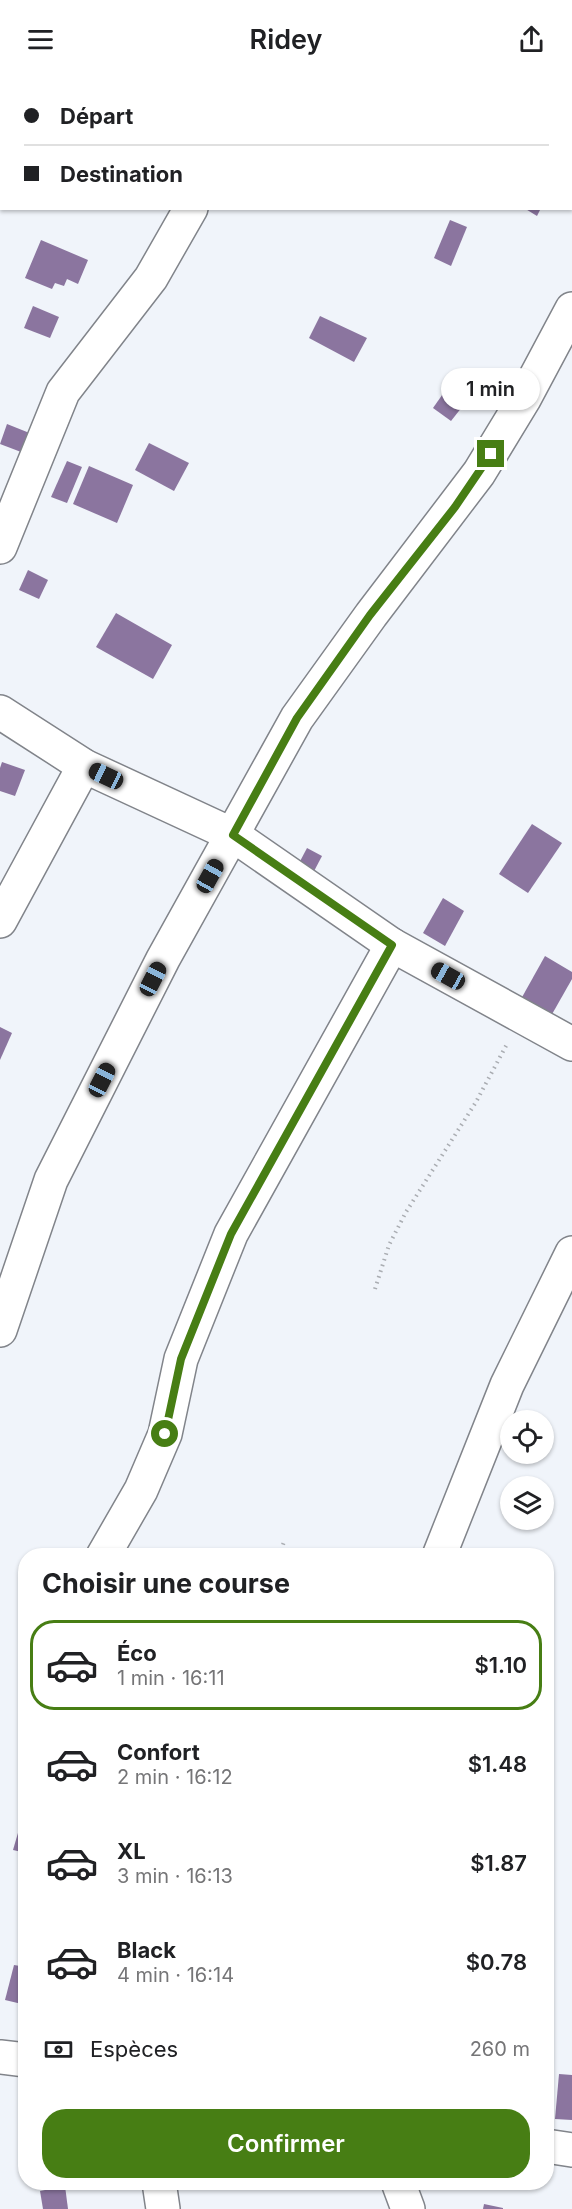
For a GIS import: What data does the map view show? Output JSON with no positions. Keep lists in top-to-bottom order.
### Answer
{
  "page": {
    "header": "Ridey",
    "banner": ["Départ", "Destination"],
    "bubble": "1 min",
    "heading": "Choisir une course",
    "list": [
      {
        "name": "Éco",
        "note": "1 min · 16:11",
        "value": "$1.10"
      },
      {
        "name": "Confort",
        "note": "2 min · 16:12",
        "value": "$1.48"
      },
      {
        "name": "XL",
        "note": "3 min · 16:13",
        "value": "$1.87"
      },
      {
        "name": "Black",
        "note": "4 min · 16:14",
        "value": "$0.78"
      }
    ],
    "pay": ["Espèces", "260 m"],
    "buttons": "Confirmer"
  }
}
